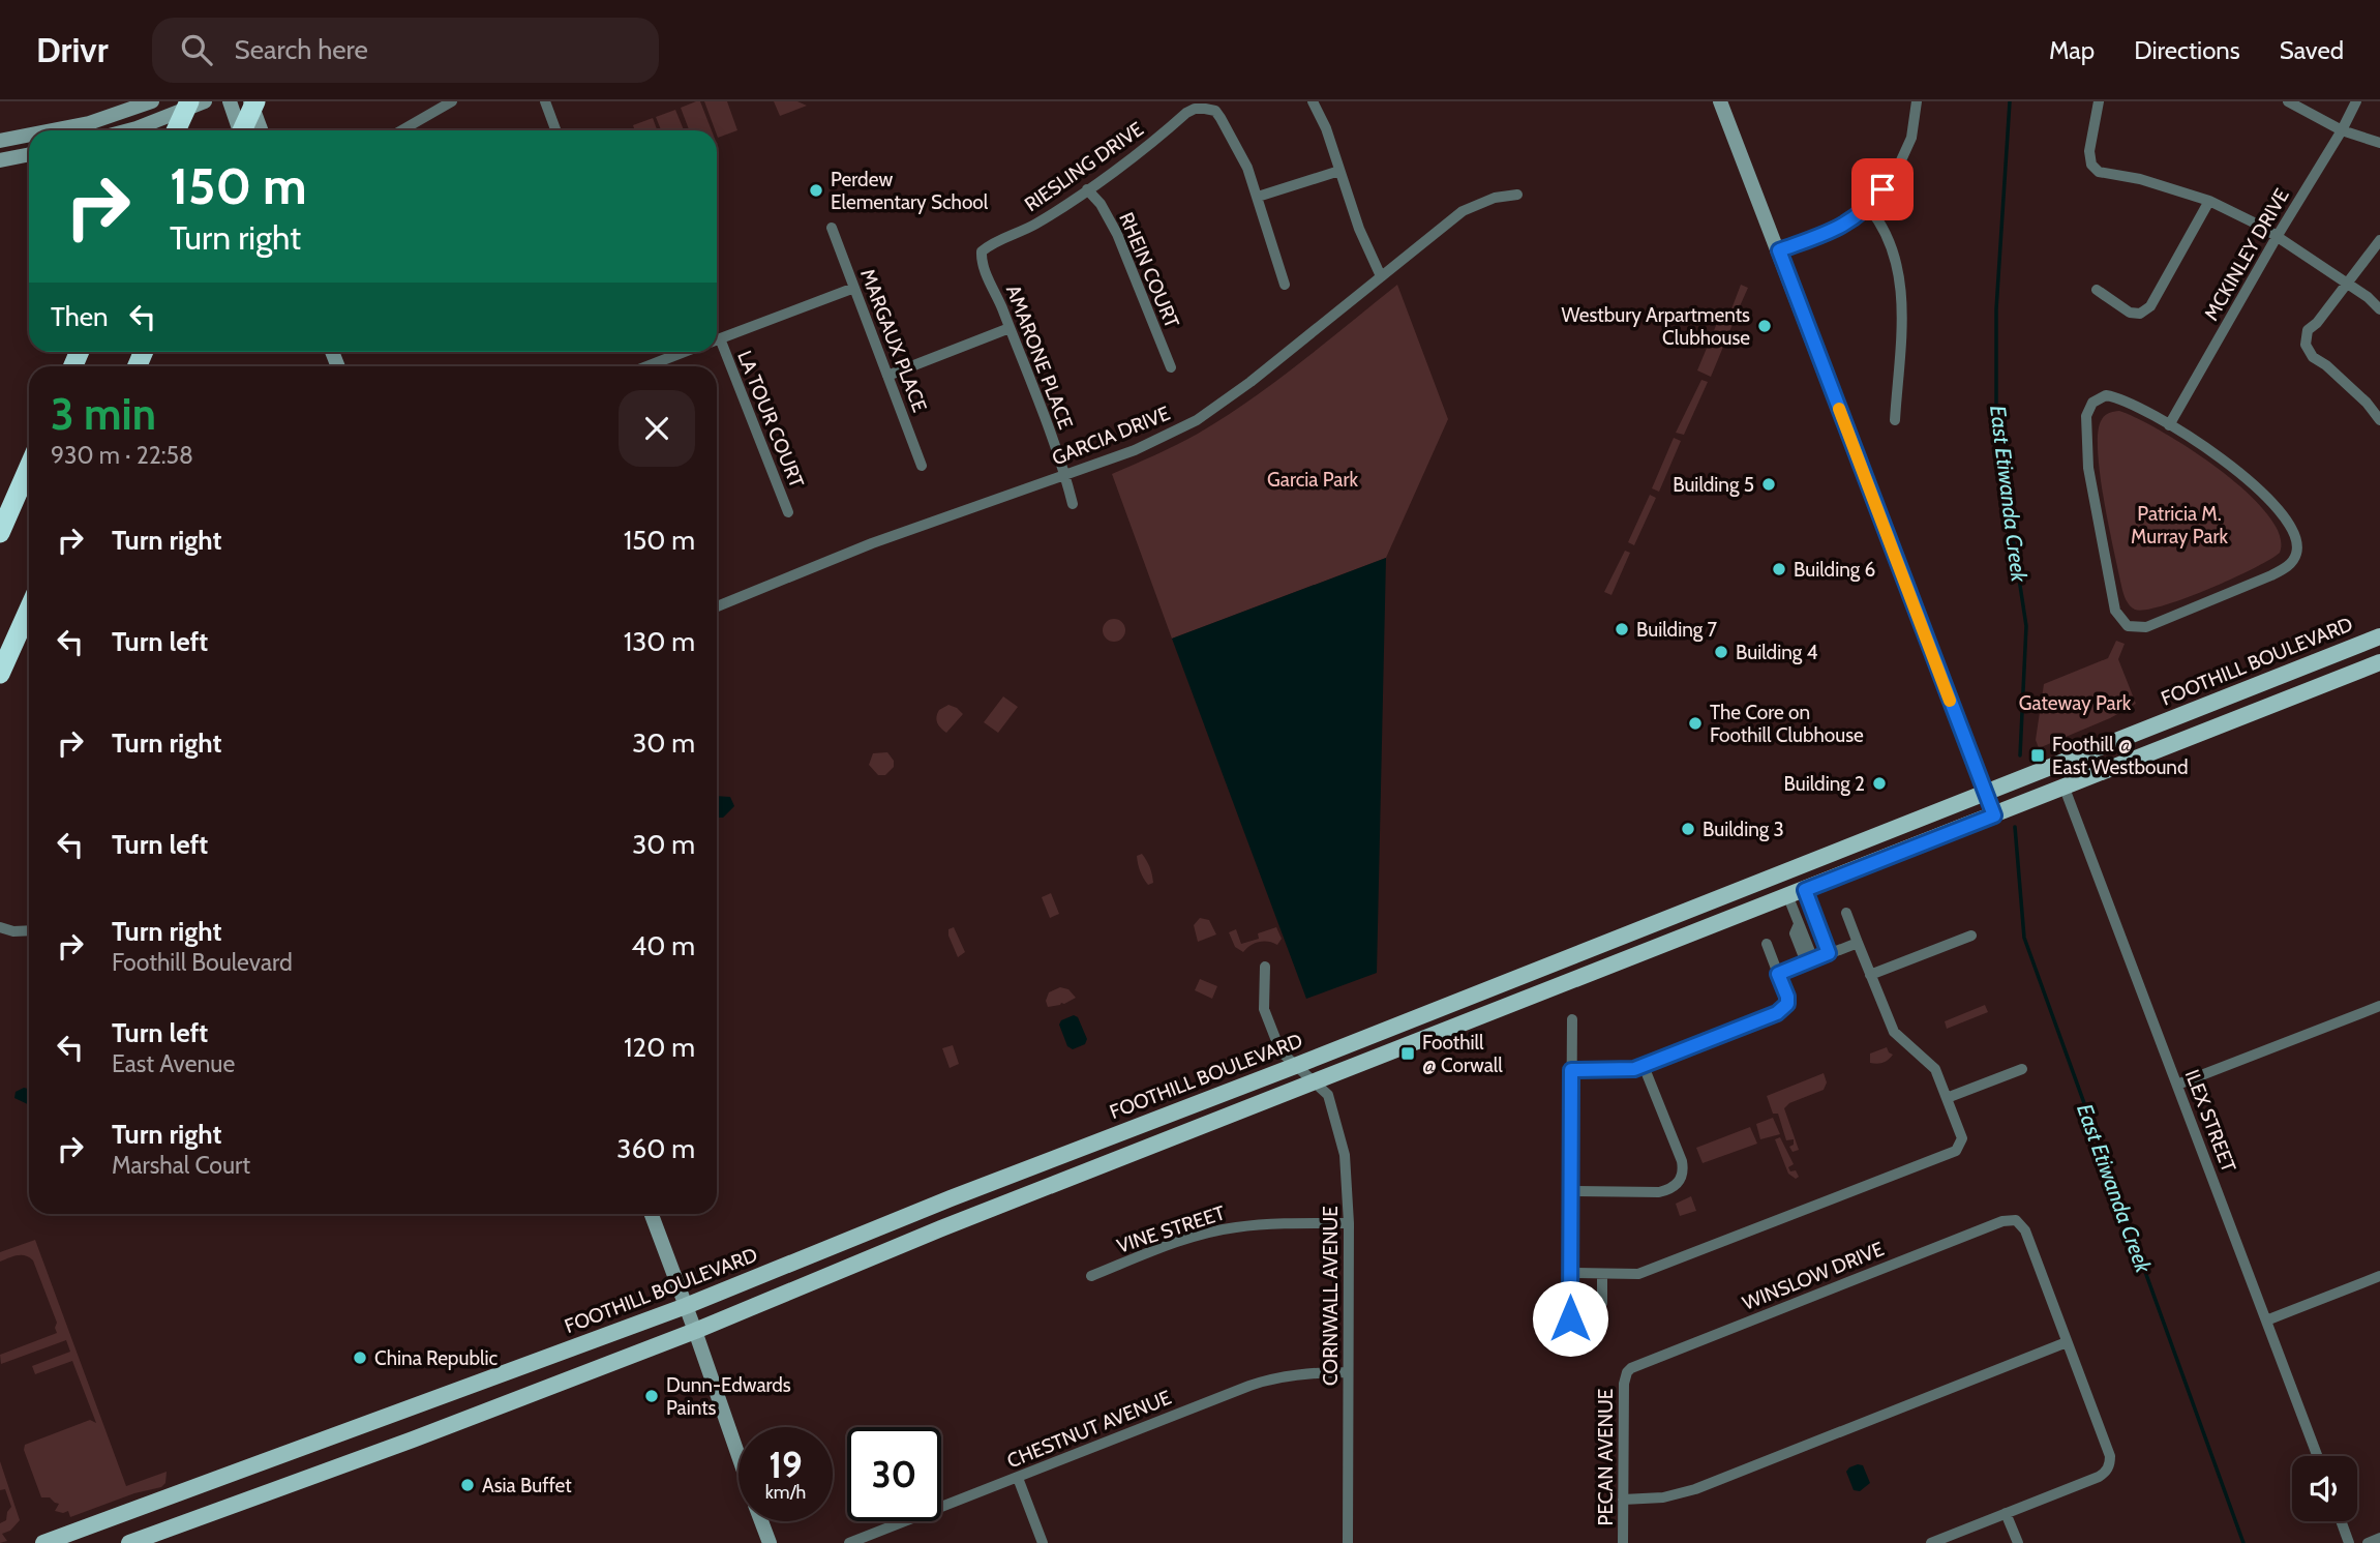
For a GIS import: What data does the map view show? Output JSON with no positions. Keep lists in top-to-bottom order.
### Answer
{
  "streets": {
    "main road": ["FOOTHILL BOULEVARD"],
    "street": [
      "RIESLING DRIVE",
      "MCKINLEY DRIVE",
      "RHEIN COURT",
      "MARGAUX PLACE",
      "AMARONE PLACE",
      "LA TOUR COURT",
      "GARCIA DRIVE",
      "ILEX STREET",
      "VINE STREET",
      "WINSLOW DRIVE",
      "CORNWALL AVENUE",
      "CHESTNUT AVENUE",
      "PECAN AVENUE"
    ]
  },
  "crossings": [
    ["RIESLING DRIVE", "RHEIN COURT"],
    ["RIESLING DRIVE", "AMARONE PLACE"],
    ["AMARONE PLACE", "GARCIA DRIVE"],
    ["FOOTHILL BOULEVARD", "CORNWALL AVENUE"],
    ["VINE STREET", "CORNWALL AVENUE"],
    ["WINSLOW DRIVE", "PECAN AVENUE"],
    ["CORNWALL AVENUE", "CHESTNUT AVENUE"]
  ],
  "water": ["East Etiwanda Creek"],
  "parks": ["Garcia Park", "Patricia M. Murray Park", "Gateway Park"],
  "places": {
    "other": [
      "Perdew Elementary School",
      "Westbury Arpartments Clubhouse",
      "Building 5",
      "Building 6",
      "Building 7",
      "Building 4",
      "The Core on Foothill Clubhouse",
      "Building 2",
      "Building 3",
      "China Republic",
      "Dunn-Edwards Paints",
      "Asia Buffet"
    ],
    "transit": ["Foothill @ East Westbound", "Foothill @ Corwall"]
  },
  "page": {
    "header": "Drivr",
    "search": "Search here",
    "nav": ["Map", "Directions", "Saved"],
    "turn": ["150 m", "Turn right"],
    "then": "Then",
    "heading": ["3 min", "930 m · 22:58"],
    "list": [
      {
        "name": "Turn right",
        "value": "150 m"
      },
      {
        "name": "Turn left",
        "value": "130 m"
      },
      {
        "name": "Turn right",
        "value": "30 m"
      },
      {
        "name": "Turn left",
        "value": "30 m"
      },
      {
        "name": "Turn right",
        "note": "Foothill Boulevard",
        "value": "40 m"
      },
      {
        "name": "Turn left",
        "note": "East Avenue",
        "value": "120 m"
      },
      {
        "name": "Turn right",
        "note": "Marshal Court",
        "value": "360 m"
      }
    ],
    "speed": "19 km/h",
    "limit": "30"
  }
}
